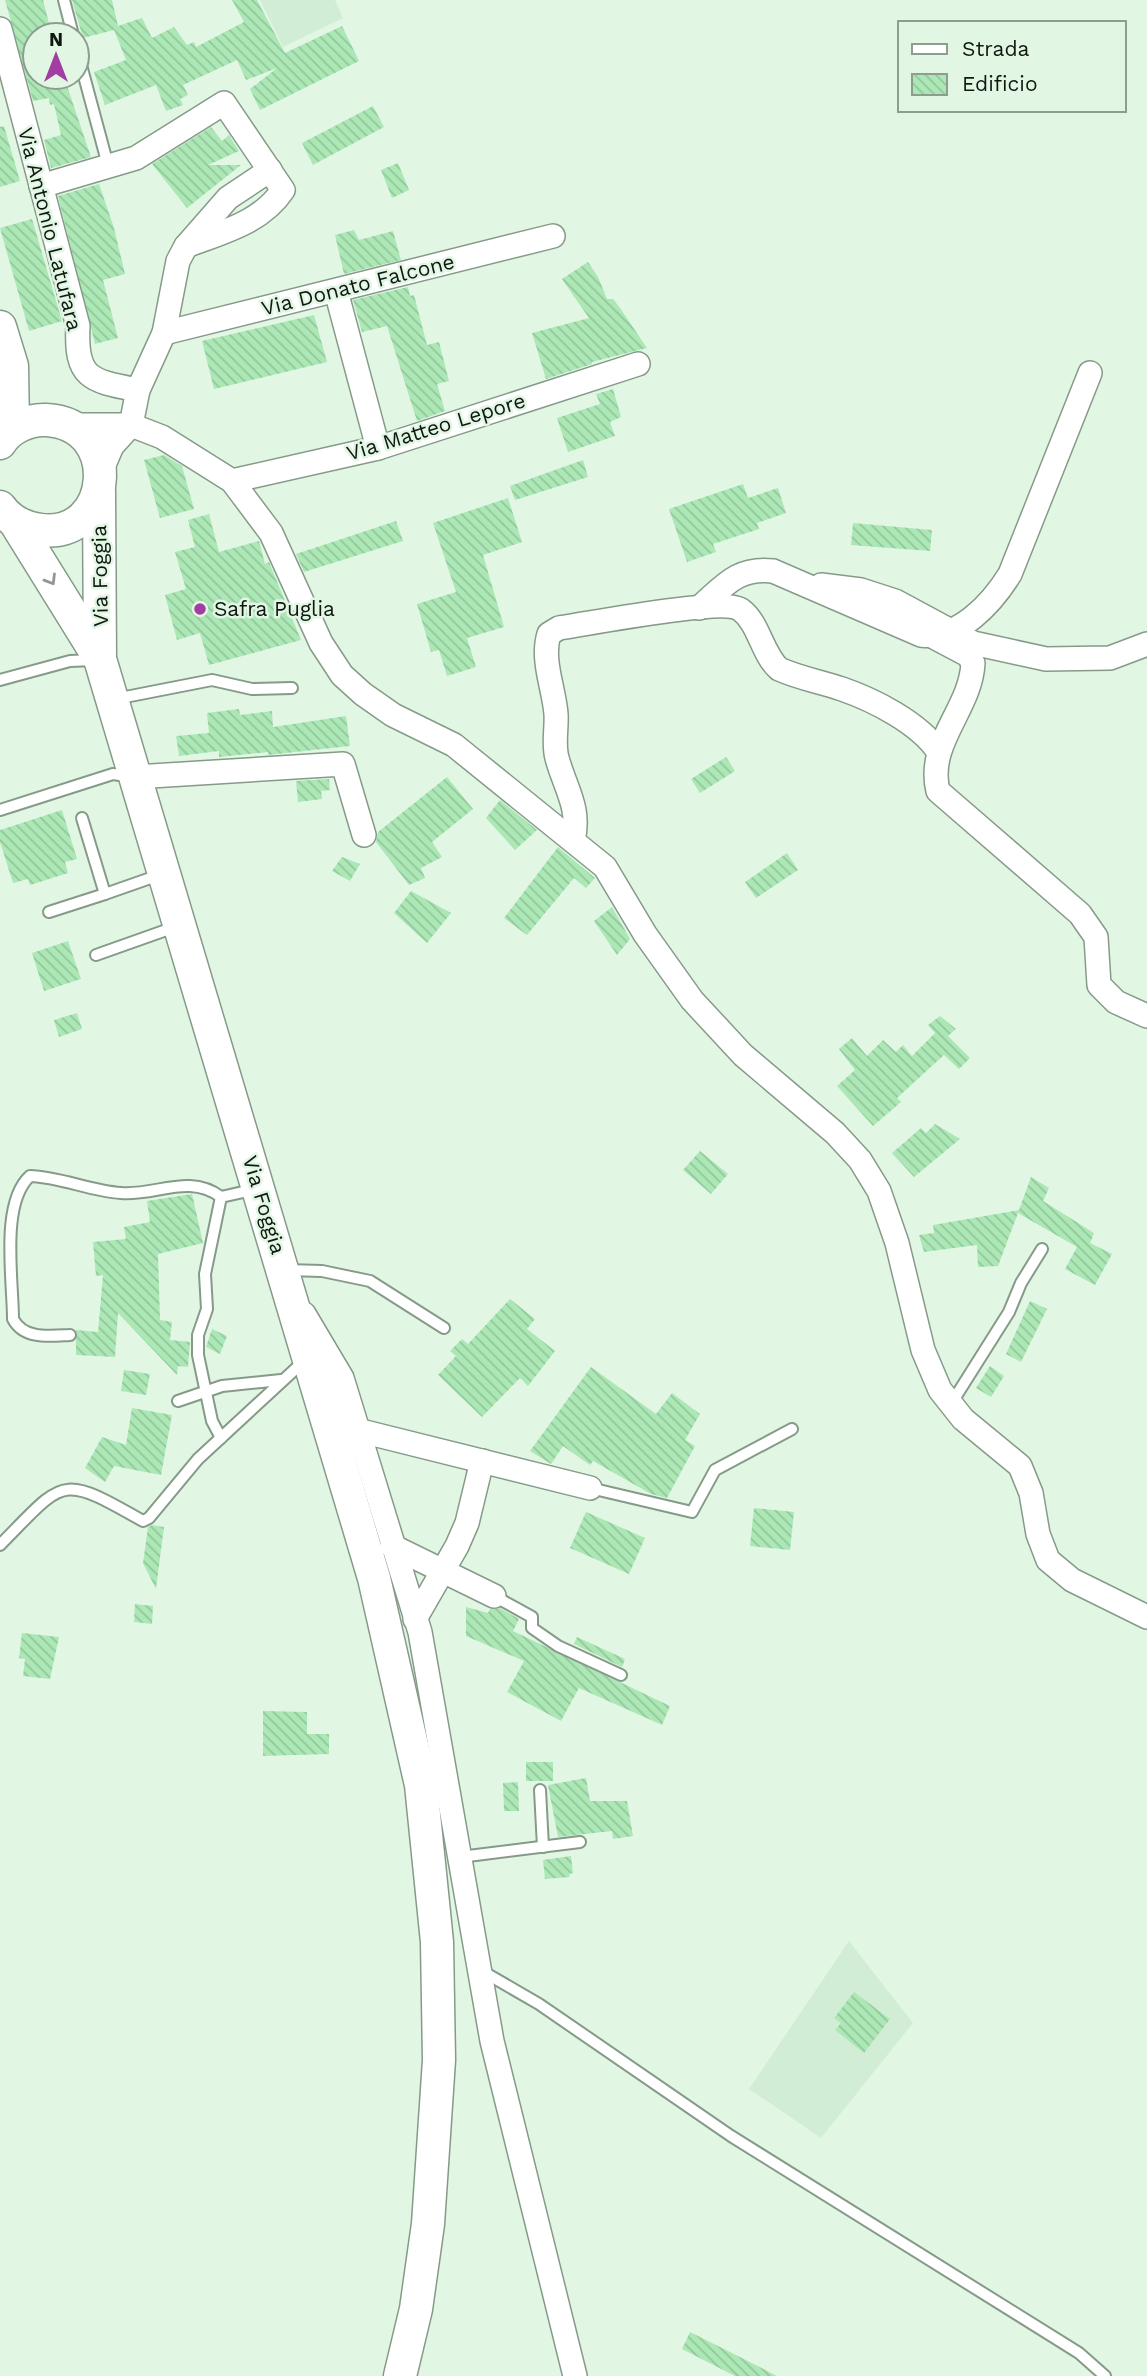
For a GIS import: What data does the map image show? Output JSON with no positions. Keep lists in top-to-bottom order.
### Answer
{
  "streets": {
    "main road": ["Via Foggia"],
    "street": ["Via Antonio Latufara", "Via Donato Falcone", "Via Matteo Lepore"]
  },
  "places": ["Safra Puglia"],
  "legend": ["Strada", "Edificio"],
  "north": "top"
}
